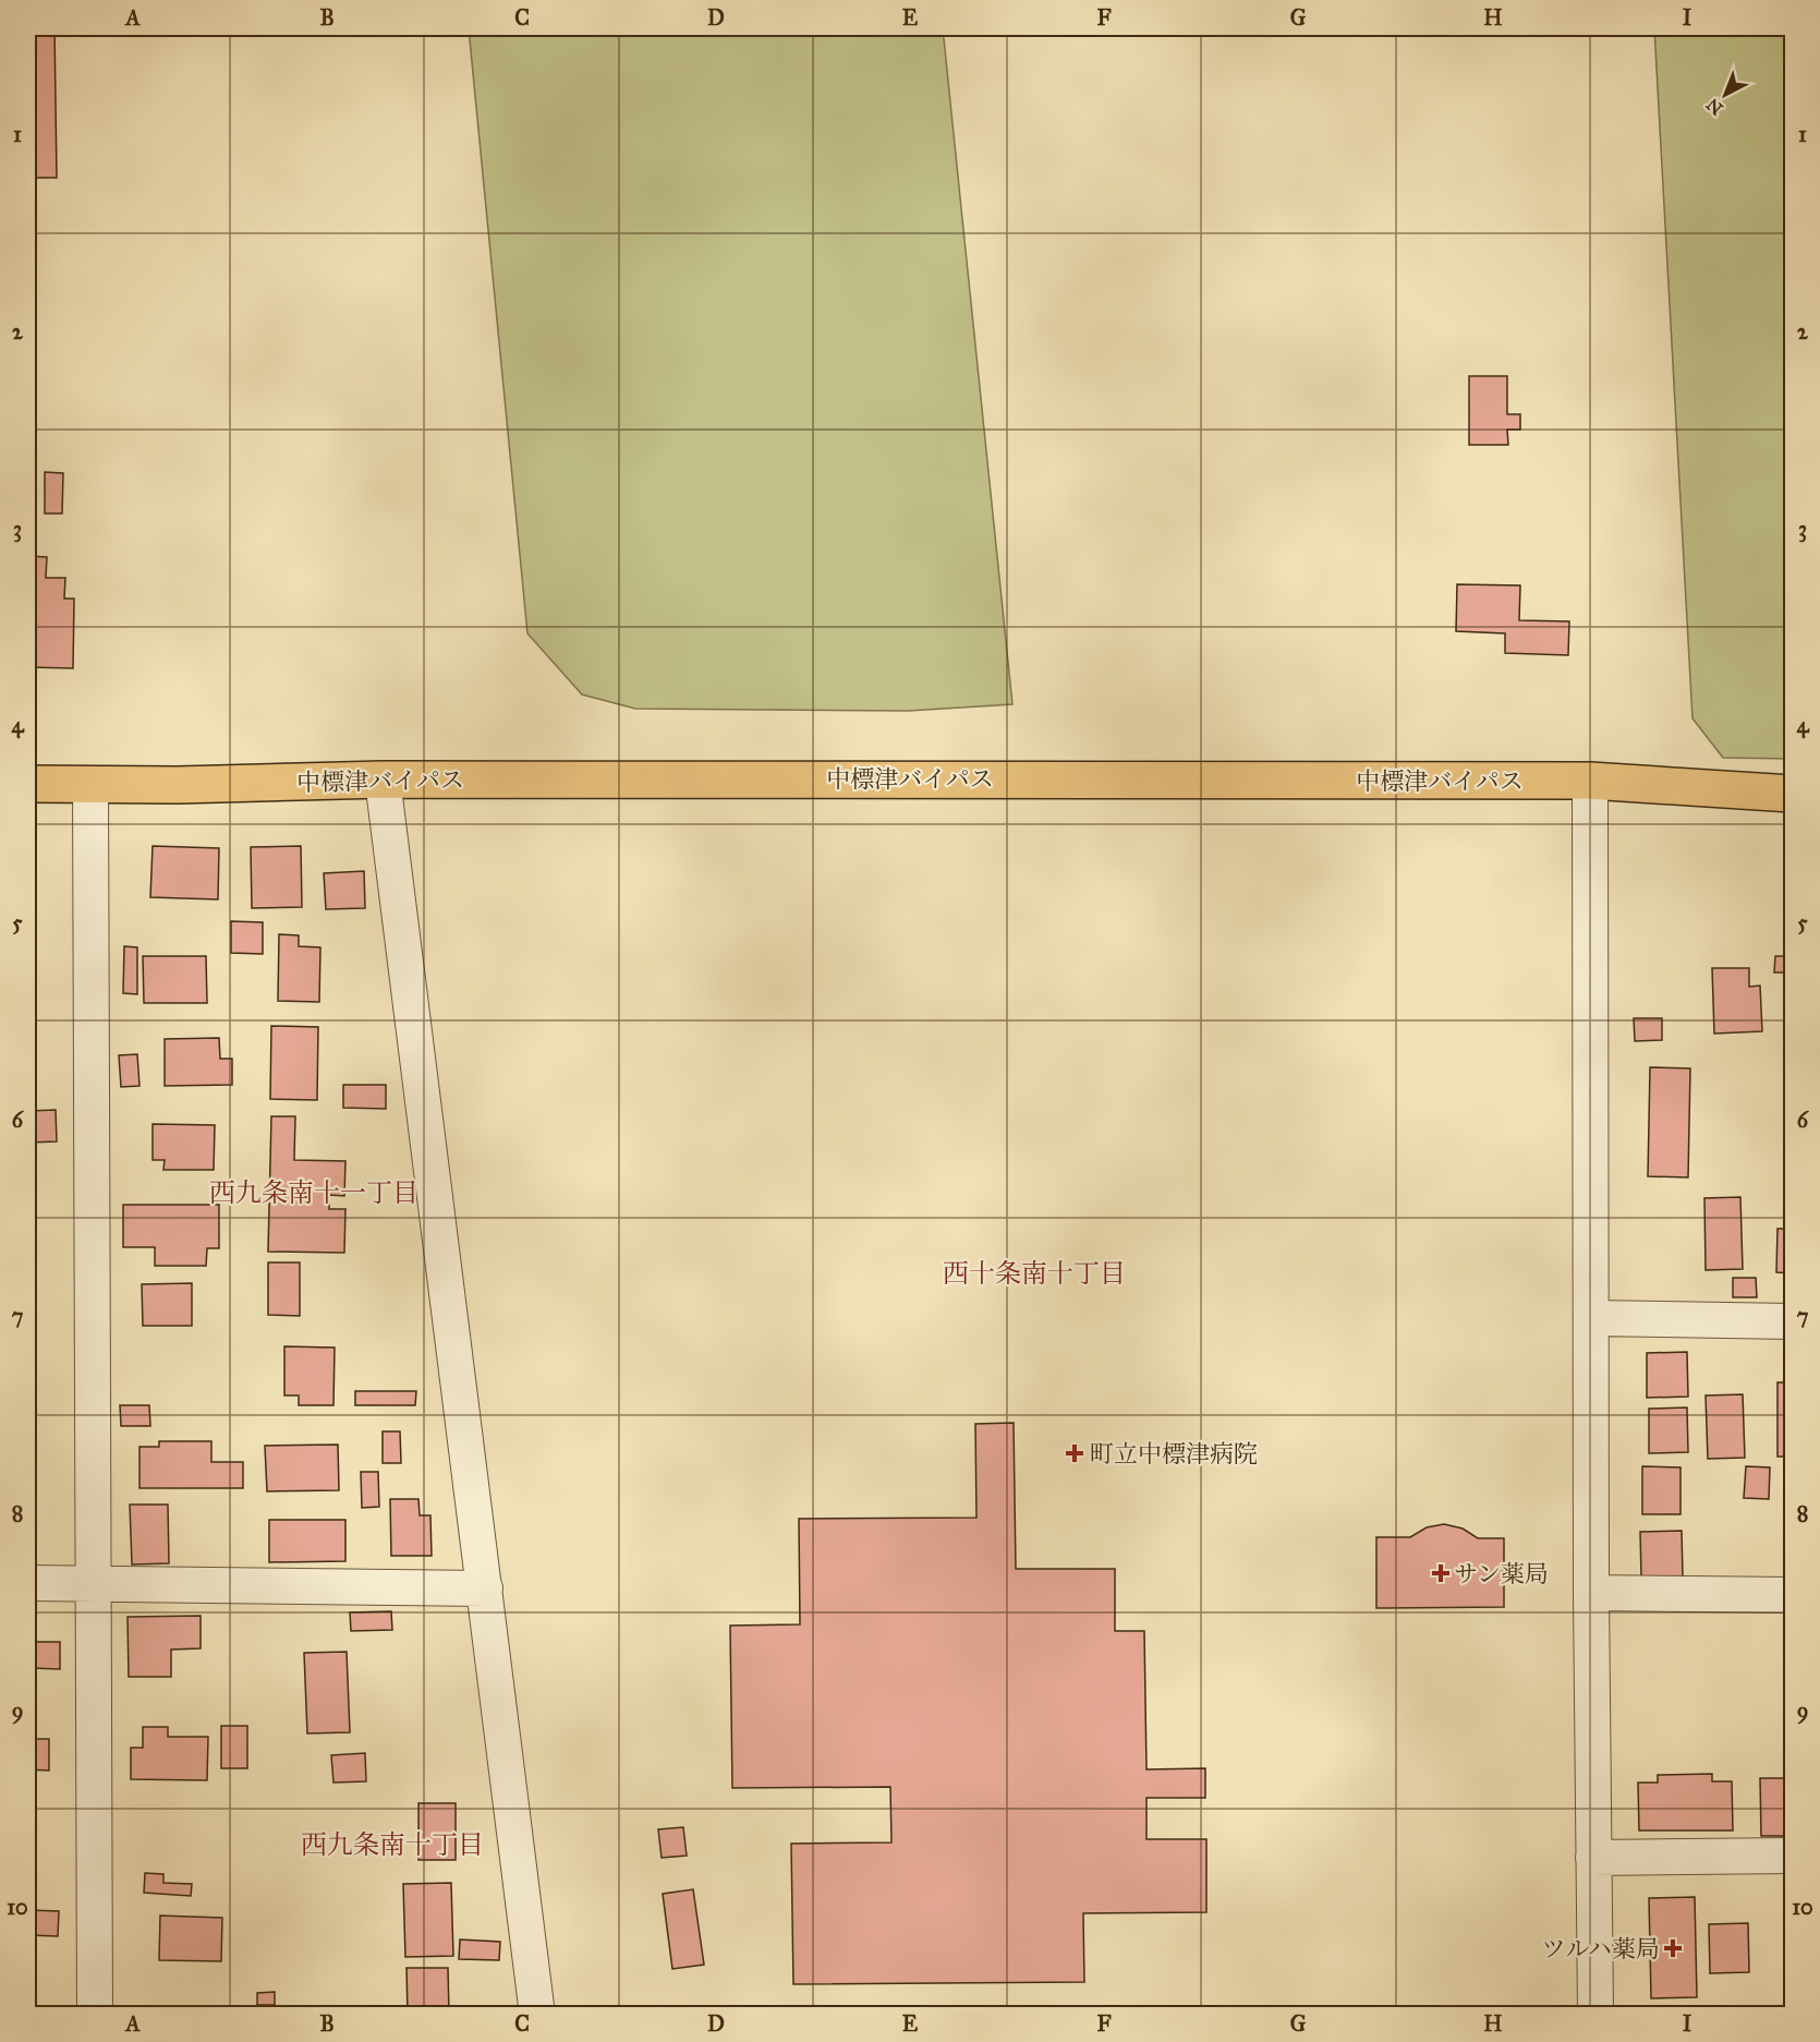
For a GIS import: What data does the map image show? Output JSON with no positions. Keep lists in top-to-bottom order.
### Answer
{
  "streets": {
    "highway": ["中標津バイパス"]
  },
  "districts": ["西九条南十一丁目", "西十条南十丁目", "西九条南十丁目"],
  "places": {
    "health": ["町立中標津病院", "サン薬局", "ツルハ薬局"]
  },
  "north": "bottom left",
  "grid": {
    "columns": [
      "A",
      "B",
      "C",
      "D",
      "E",
      "F",
      "G",
      "H",
      "I"
    ],
    "rows": [
      "1",
      "2",
      "3",
      "4",
      "5",
      "6",
      "7",
      "8",
      "9",
      "10"
    ]
  }
}
